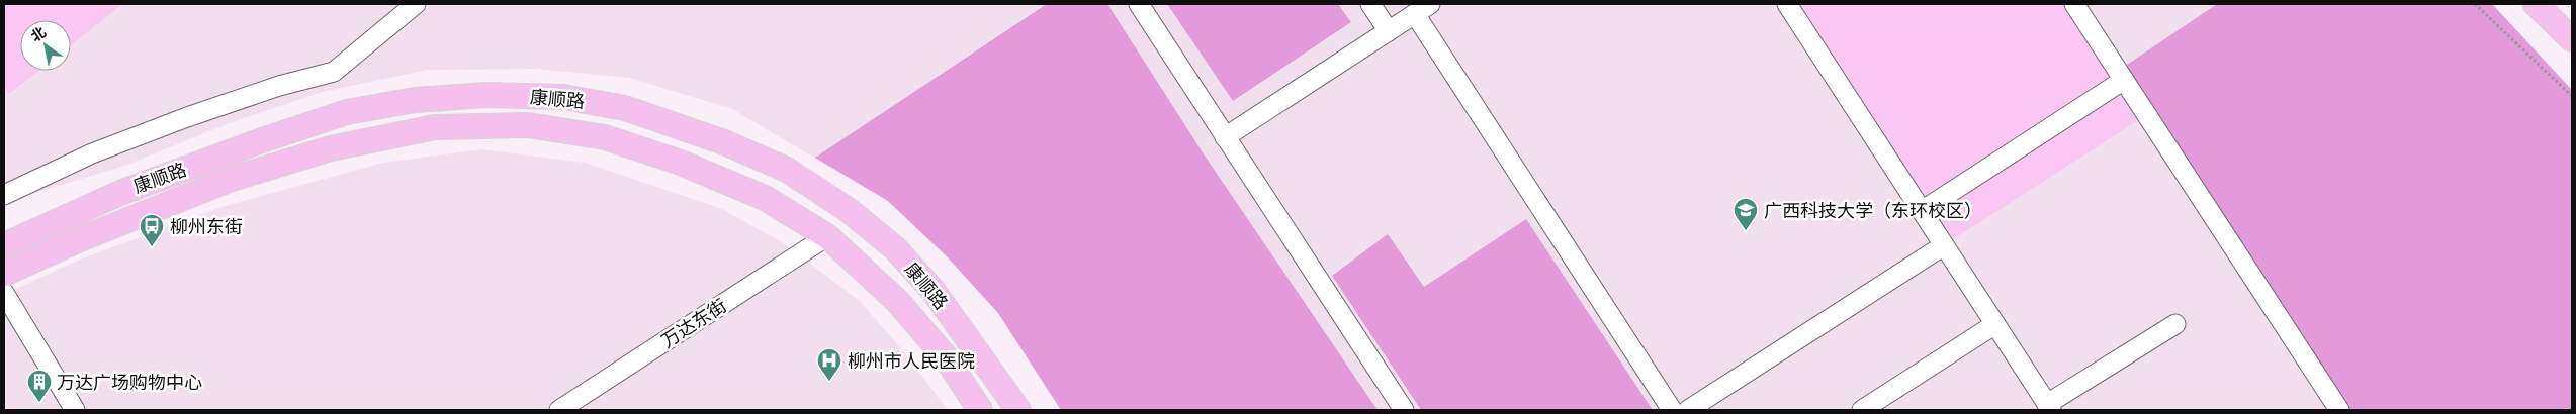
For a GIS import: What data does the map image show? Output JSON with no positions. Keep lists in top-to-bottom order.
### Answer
{
  "streets": {
    "main road": ["康顺路"],
    "street": ["万达东街"]
  },
  "crossings": [
    ["康顺路", "万达东街"]
  ],
  "places": {
    "school or university": ["广西科技大学（东环校区）"],
    "bus stop": ["柳州东街"],
    "hospital": ["柳州市人民医院"],
    "building": ["万达广场购物中心"]
  },
  "north": "top left"
}
